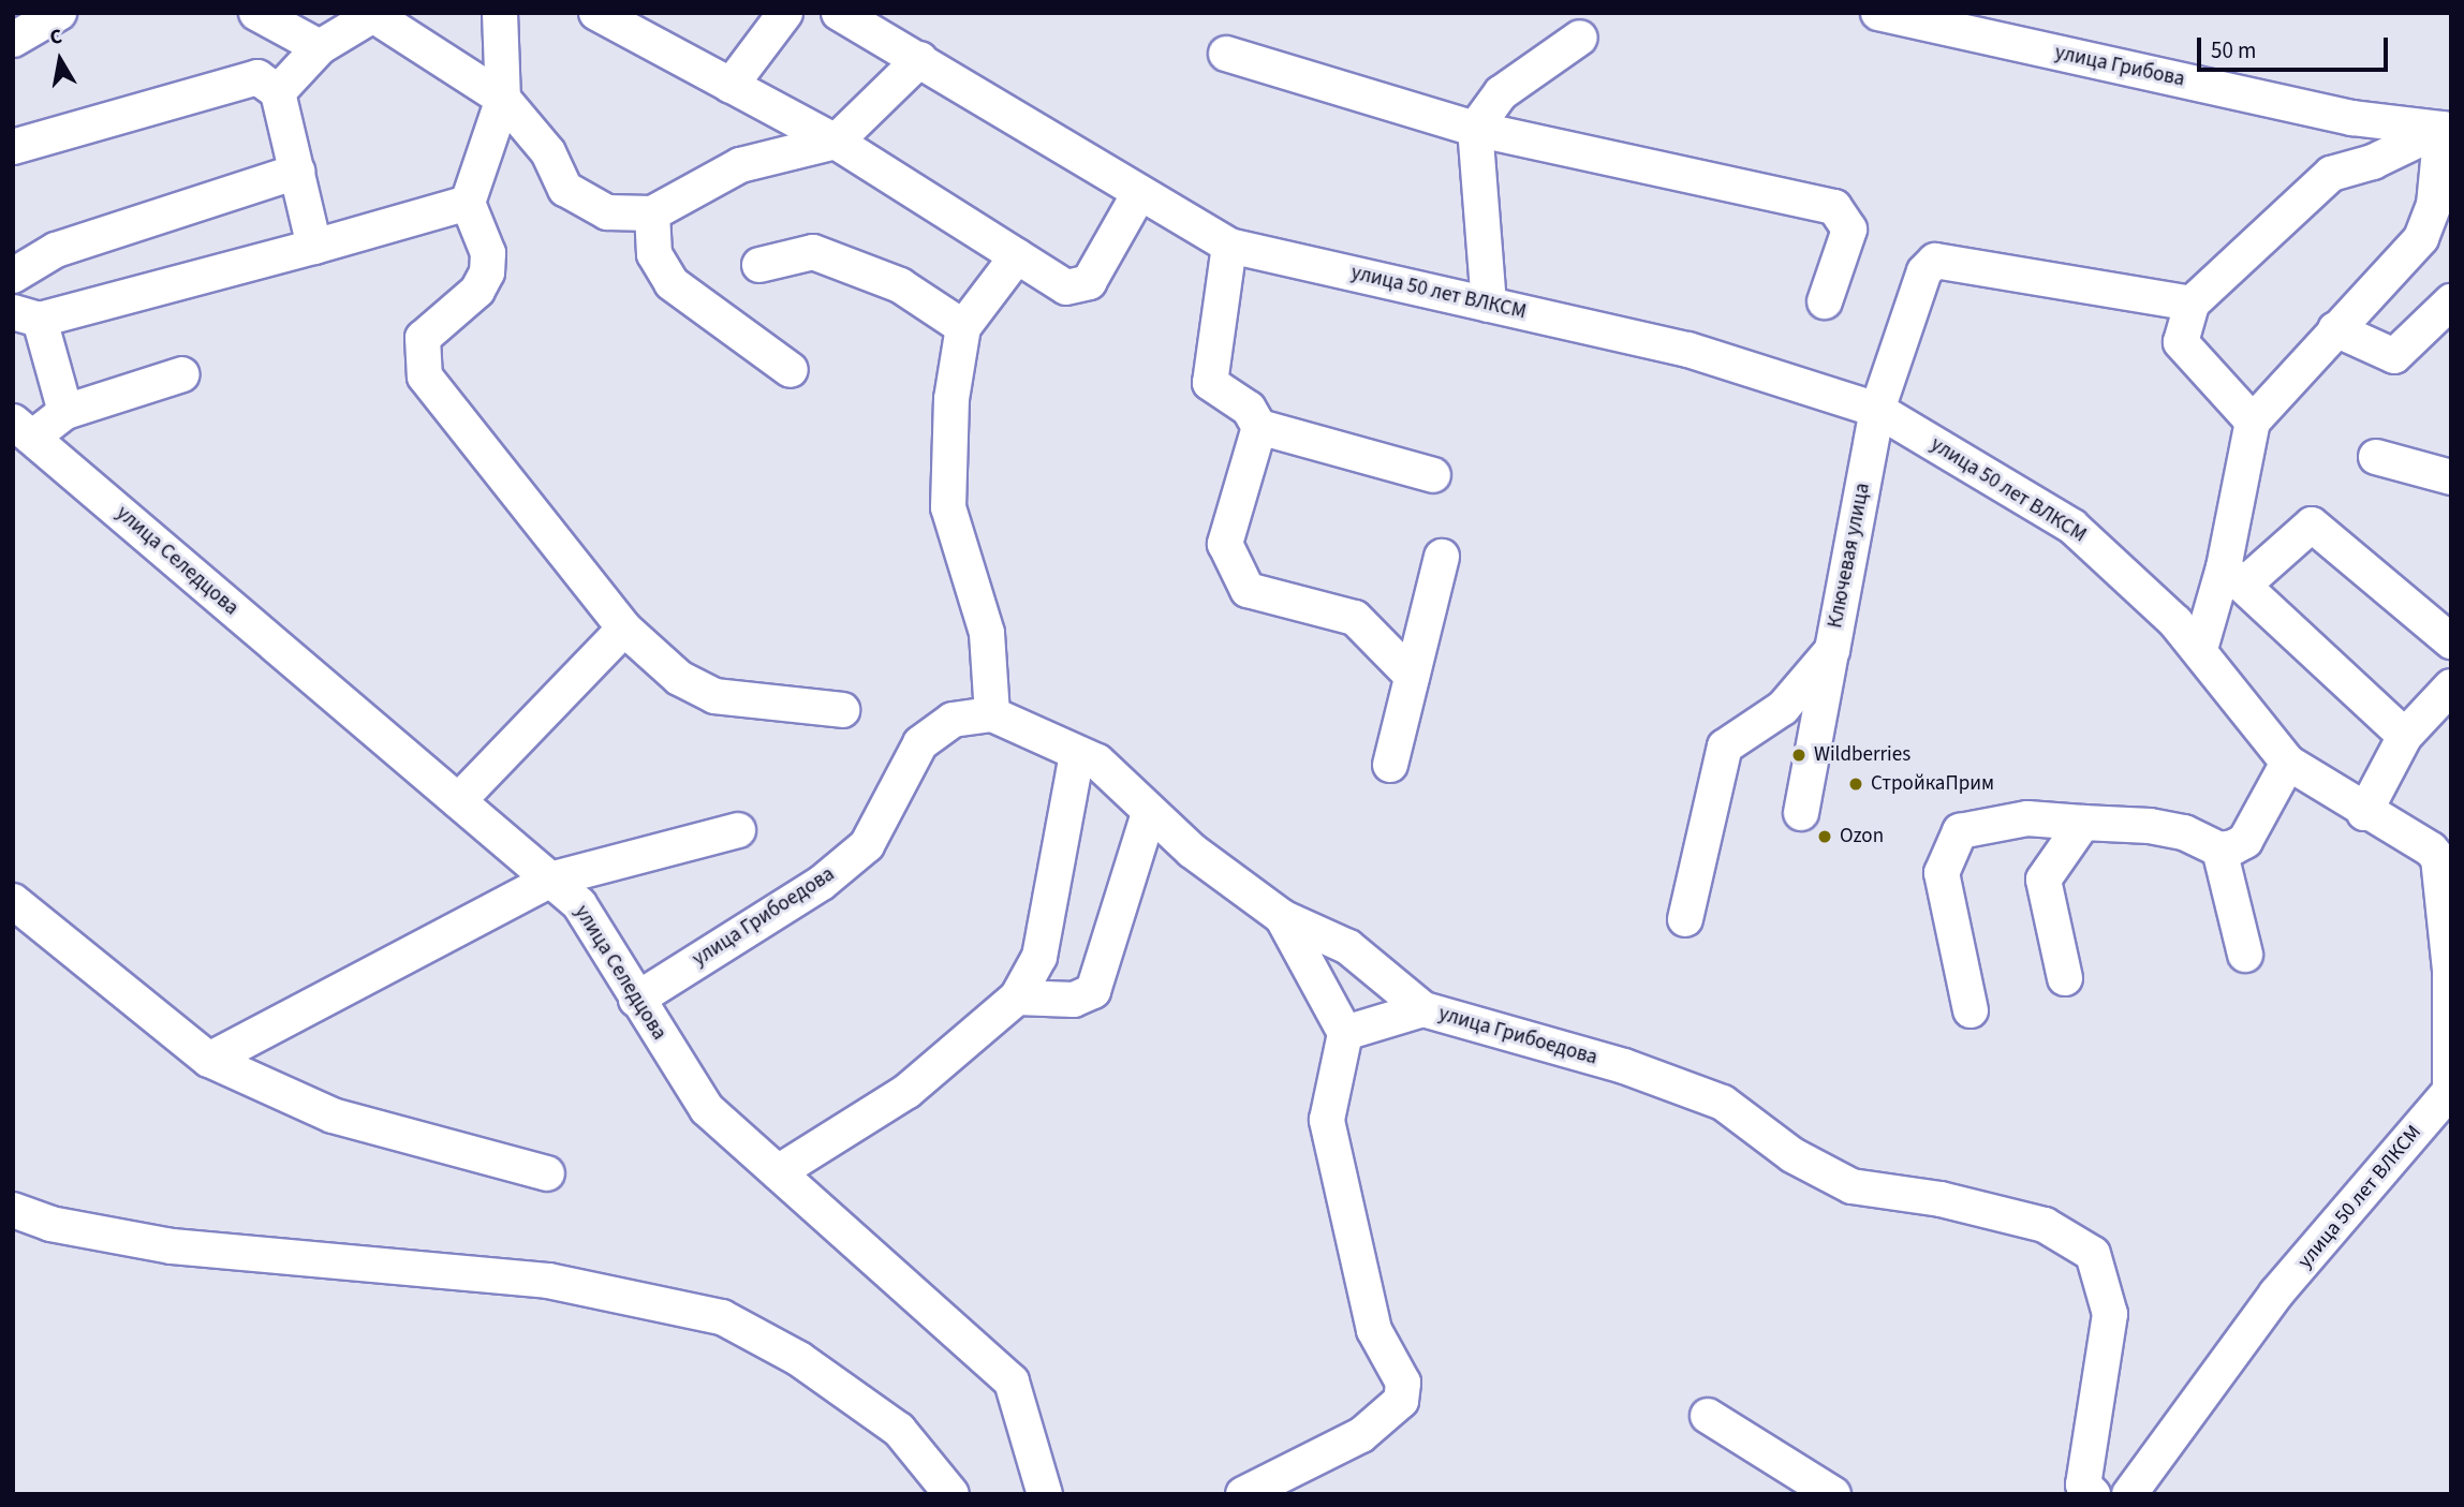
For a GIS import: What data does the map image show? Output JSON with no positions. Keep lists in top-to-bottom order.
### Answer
{
  "streets": {
    "street": [
      "улица Грибова",
      "улица 50 лет ВЛКСМ",
      "Ключевая улица",
      "улица Селедцова",
      "улица Грибоедова"
    ]
  },
  "crossings": [
    ["улица 50 лет ВЛКСМ", "Ключевая улица"],
    ["улица Селедцова", "улица Грибоедова"]
  ],
  "places": ["Wildberries", "СтройкаПрим", "Ozon"],
  "scale_bar": "50 m",
  "north": "top"
}
